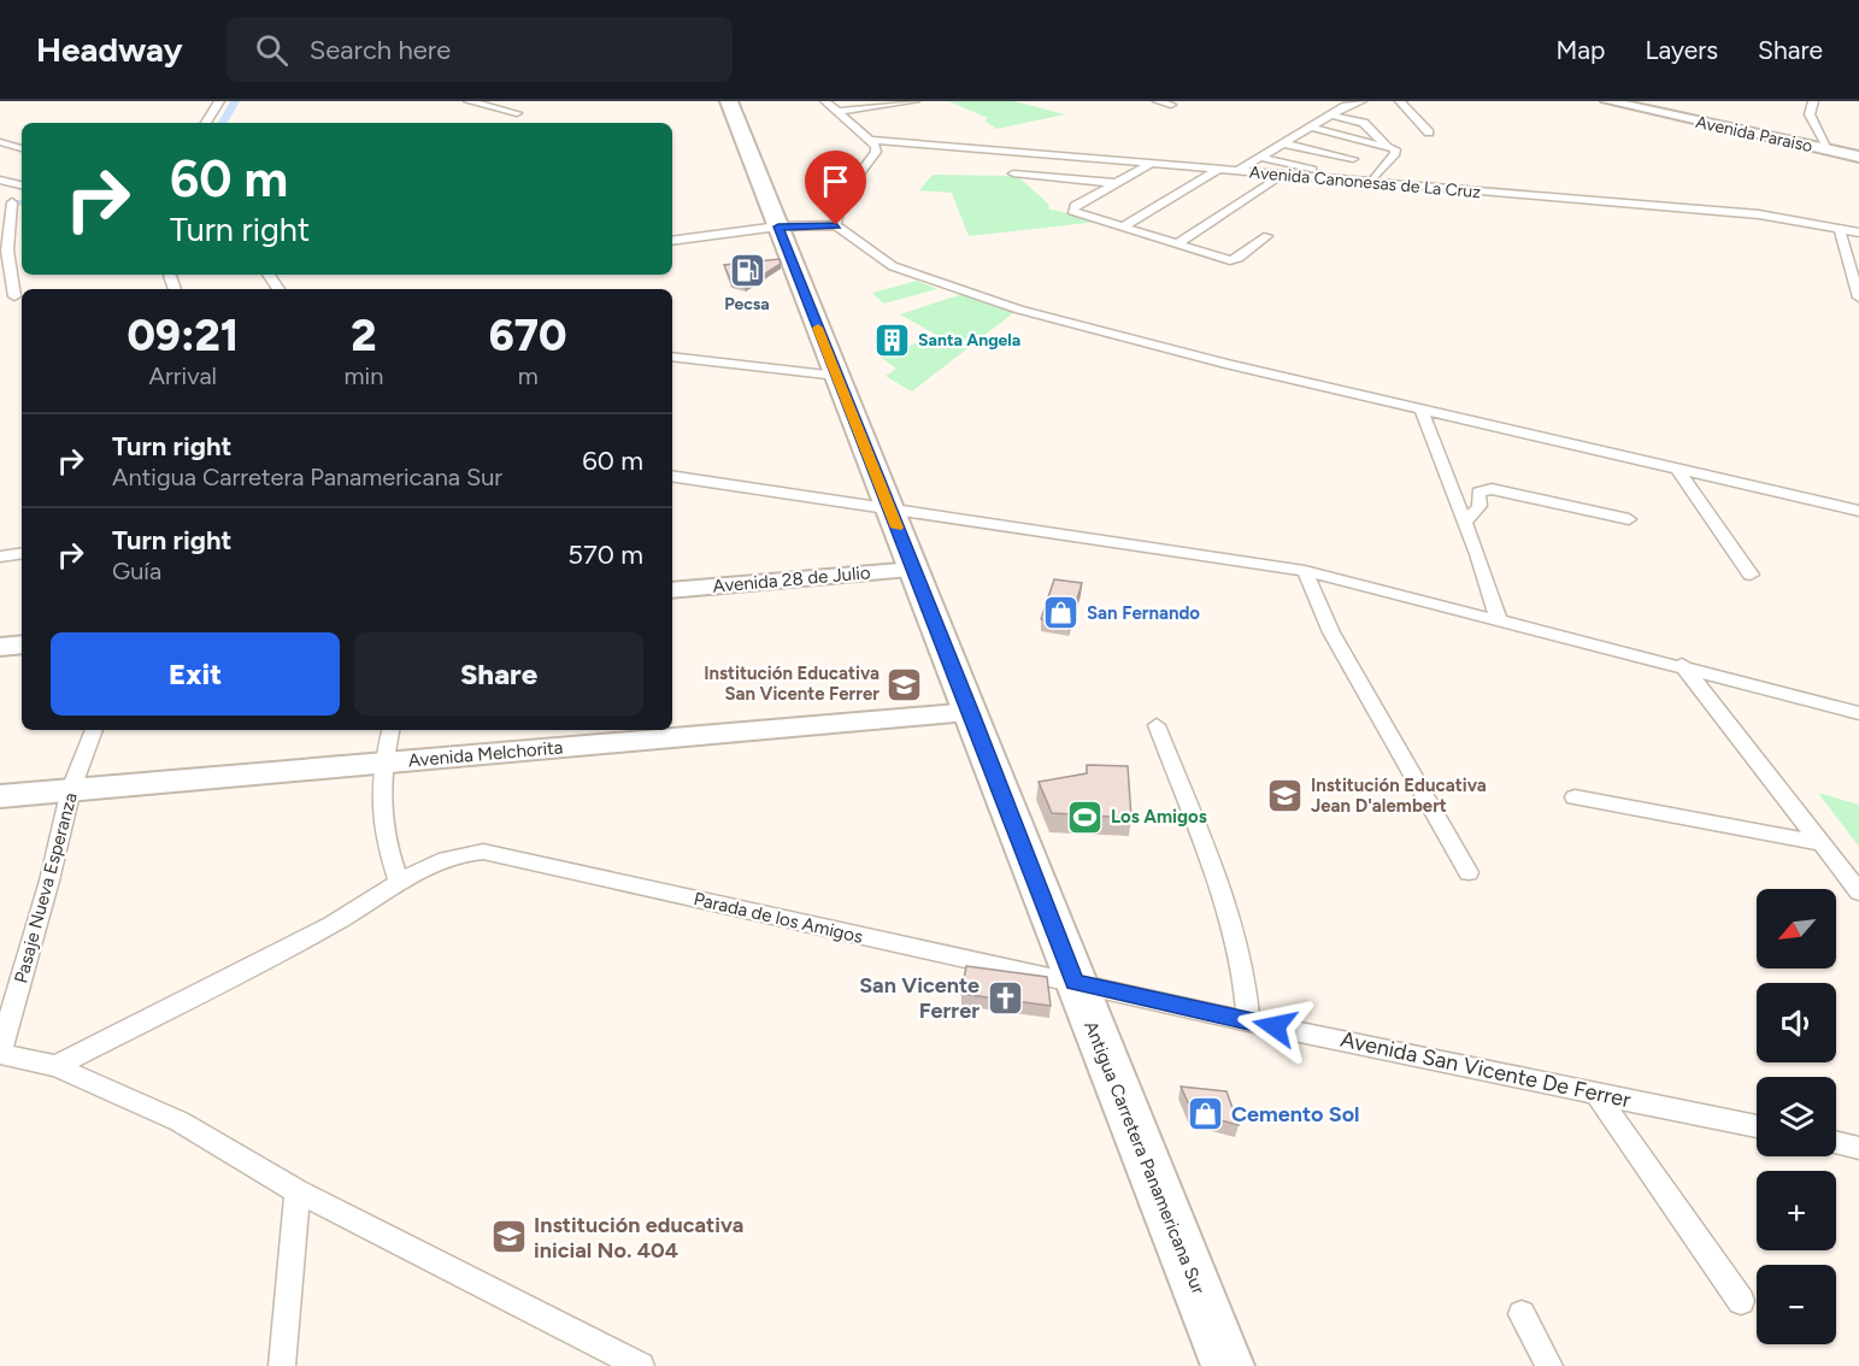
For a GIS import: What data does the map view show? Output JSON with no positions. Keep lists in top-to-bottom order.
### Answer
{
  "streets": {
    "highway": ["Antigua Carretera Panamericana Sur"],
    "main road": ["Avenida Paraiso", "Avenida 28 de Julio", "Avenida Melchorita"],
    "street": [
      "Avenida Canonesas de La Cruz",
      "Pasaje Nueva Esperanza",
      "Parada de los Amigos",
      "Avenida San Vicente De Ferrer"
    ]
  },
  "crossings": [
    ["Avenida 28 de Julio", "Antigua Carretera Panamericana Sur"],
    ["Avenida Melchorita", "Pasaje Nueva Esperanza"],
    ["Avenida Melchorita", "Antigua Carretera Panamericana Sur"],
    ["Parada de los Amigos", "Avenida San Vicente De Ferrer"],
    ["Parada de los Amigos", "Antigua Carretera Panamericana Sur"],
    ["Avenida San Vicente De Ferrer", "Antigua Carretera Panamericana Sur"]
  ],
  "places": {
    "fuel station": ["Pecsa"],
    "building": ["Santa Angela"],
    "shop": ["San Fernando", "Cemento Sol"],
    "school or university": ["Institución Educativa San Vicente Ferrer", "Institución Educativa Jean D'alembert", "Institución educativa inicial No. 404"],
    "sports": ["Los Amigos"],
    "church": ["San Vicente Ferrer"]
  },
  "north": "bottom left",
  "page": {
    "header": "Headway",
    "search": "Search here",
    "nav": ["Map", "Layers", "Share"],
    "turn": ["60 m", "Turn right"],
    "eta": [
      "09:21",
      "Arrival",
      "2",
      "min",
      "670",
      "m"
    ],
    "list": [
      {
        "name": "Turn right",
        "note": "Antigua Carretera Panamericana Sur",
        "value": "60 m"
      },
      {
        "name": "Turn right",
        "note": "Guía",
        "value": "570 m"
      }
    ],
    "buttons": ["Exit", "Share"],
    "map_buttons": ["+", "−"]
  }
}
